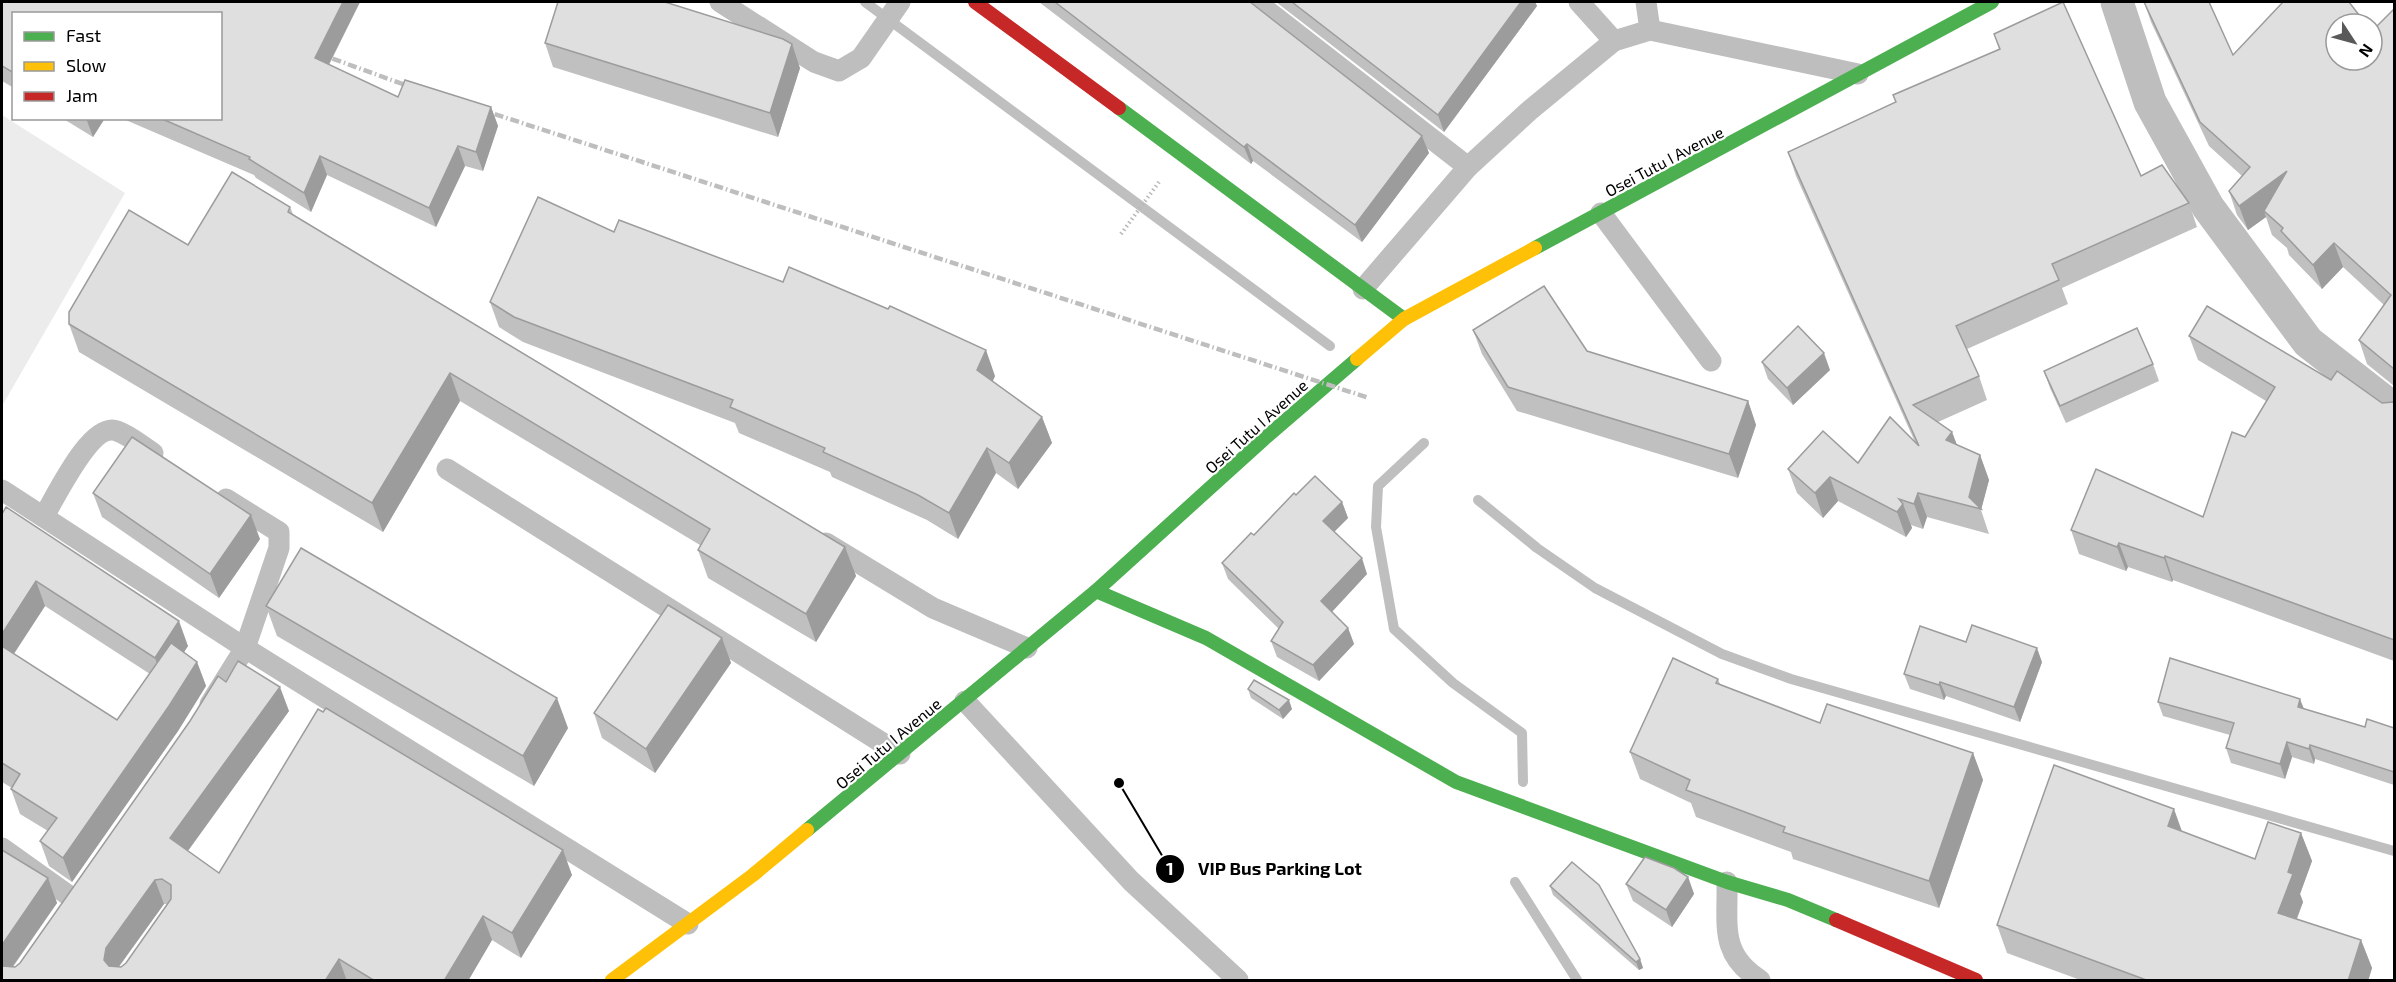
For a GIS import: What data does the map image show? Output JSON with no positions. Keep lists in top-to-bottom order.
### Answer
{
  "streets": {
    "street": ["Osei Tutu I Avenue"]
  },
  "places": ["VIP Bus Parking Lot"],
  "legend": ["Fast", "Slow", "Jam"],
  "north": "bottom right"
}
